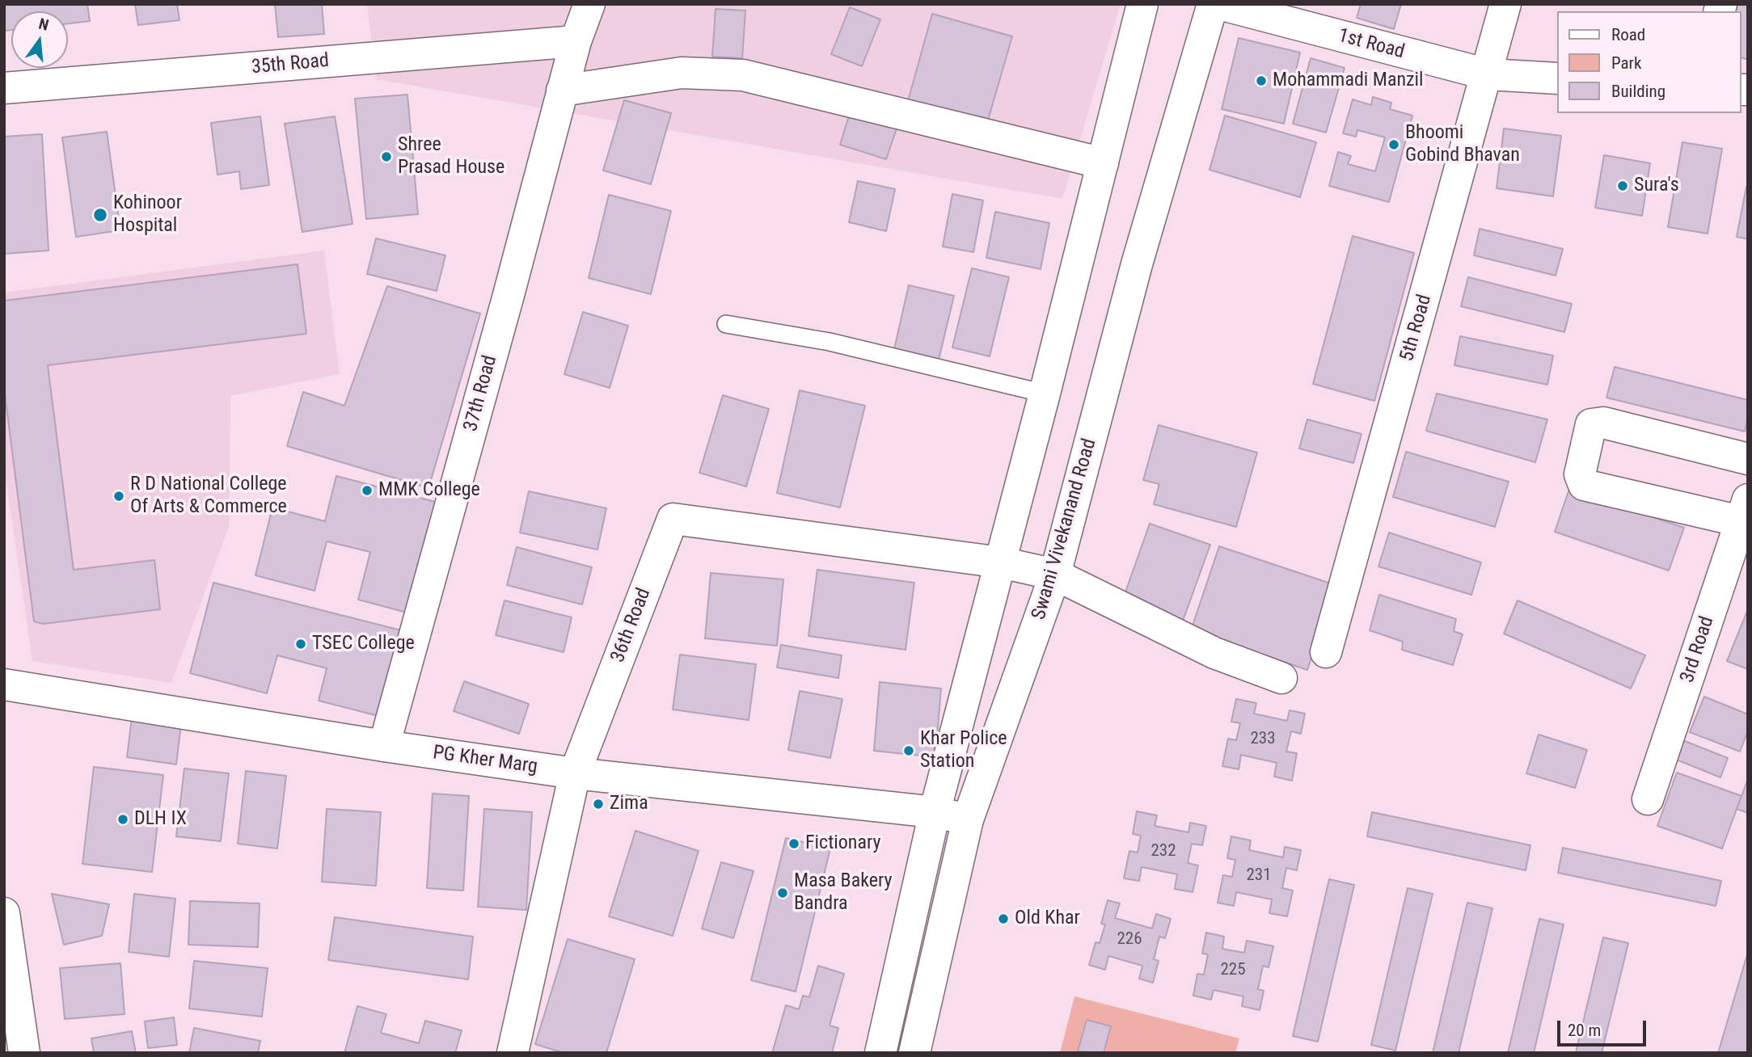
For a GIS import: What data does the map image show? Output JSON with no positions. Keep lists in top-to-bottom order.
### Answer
{
  "streets": {
    "street": [
      "1st Road",
      "35th Road",
      "5th Road",
      "37th Road",
      "Swami Vivekanand Road",
      "36th Road",
      "3rd Road",
      "PG Kher Marg"
    ]
  },
  "crossings": [
    ["1st Road", "5th Road"],
    ["35th Road", "37th Road"],
    ["37th Road", "PG Kher Marg"],
    ["Swami Vivekanand Road", "PG Kher Marg"],
    ["36th Road", "PG Kher Marg"]
  ],
  "places": [
    "Mohammadi Manzil",
    "Bhoomi Gobind Bhavan",
    "Shree Prasad House",
    "Sura's",
    "Kohinoor Hospital",
    "MMK College",
    "R D National College Of Arts & Commerce",
    "TSEC College",
    "Khar Police Station",
    "Zima",
    "DLH IX",
    "Fictionary",
    "Masa Bakery Bandra",
    "Old Khar"
  ],
  "house_numbers": [
    "233",
    "232",
    "231",
    "226",
    "225"
  ],
  "legend": ["Road", "Park", "Building"],
  "scale_bar": "20 m",
  "north": "top"
}
